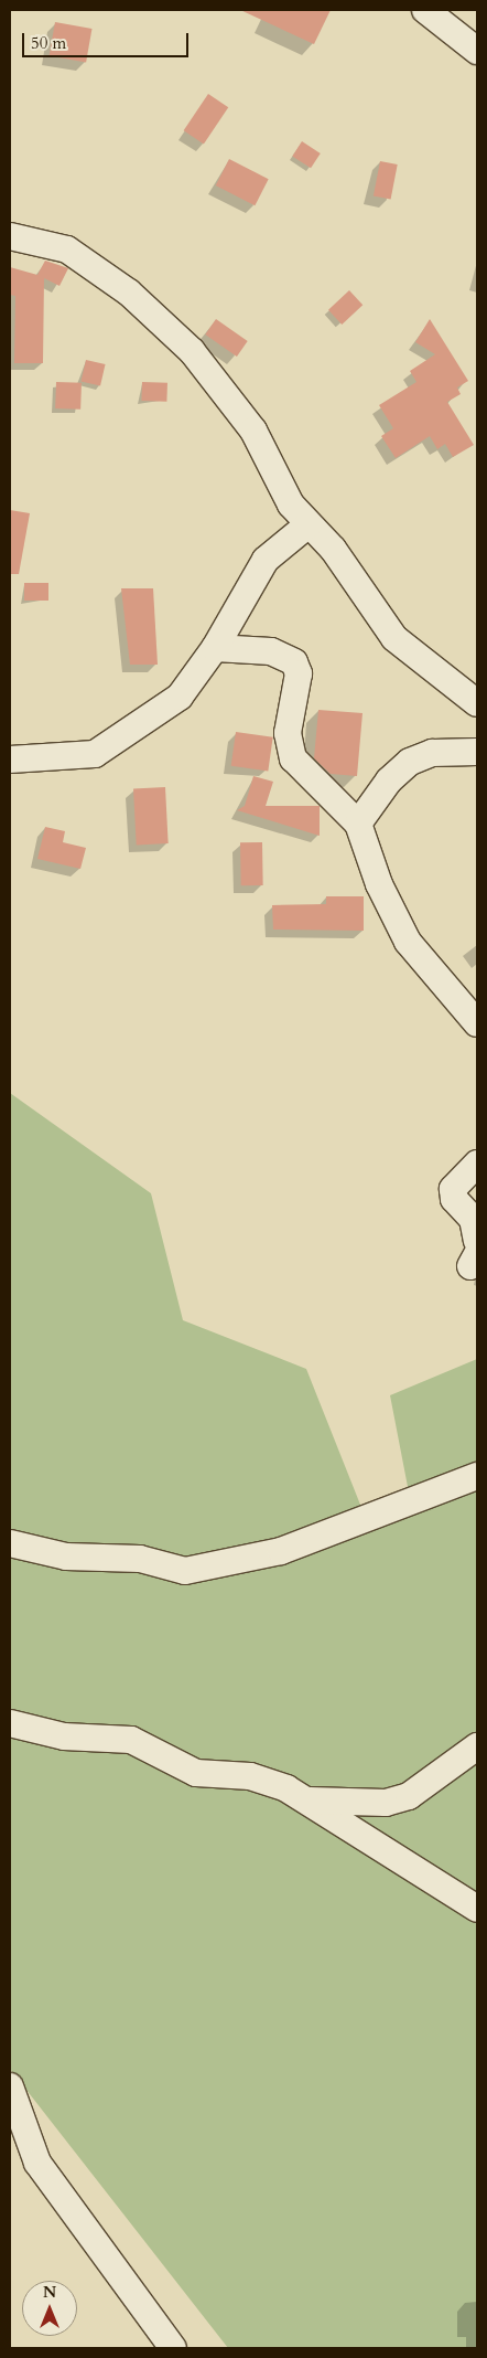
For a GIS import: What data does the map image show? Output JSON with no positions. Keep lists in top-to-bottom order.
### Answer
{
  "scale_bar": "50 m",
  "north": "top"
}
